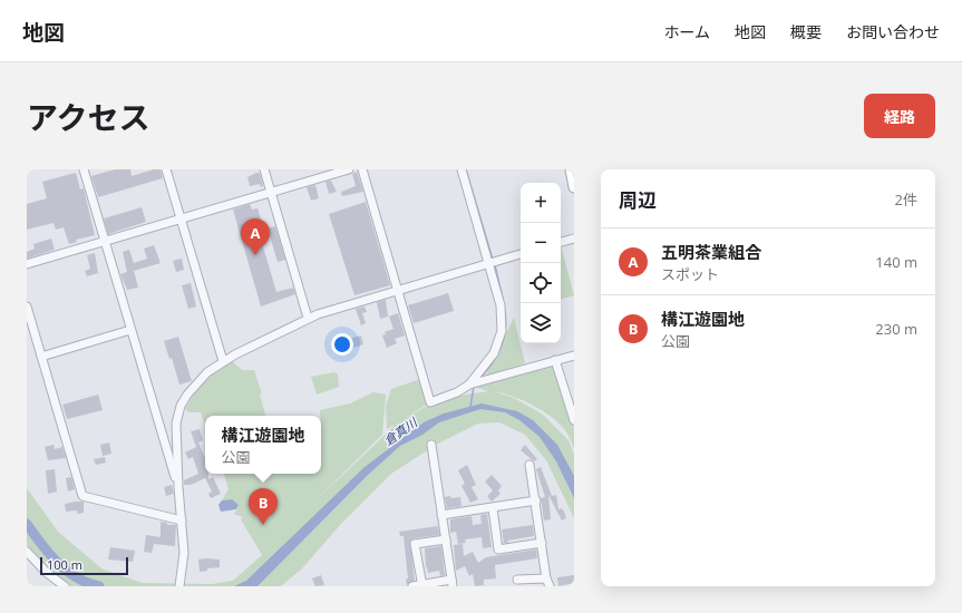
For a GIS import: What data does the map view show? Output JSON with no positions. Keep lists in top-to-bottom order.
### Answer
{
  "water": ["倉真川"],
  "scale_bar": "100 m",
  "page": {
    "header": "地図",
    "nav": [
      "ホーム",
      "地図",
      "概要",
      "お問い合わせ"
    ],
    "title": "アクセス",
    "buttons": "経路",
    "heading": ["周辺", "2件"],
    "map_buttons": ["+", "−"],
    "pins": ["A", "B"],
    "list": [
      {
        "mark": "A",
        "name": "五明茶業組合",
        "note": "スポット",
        "value": "140 m"
      },
      {
        "mark": "B",
        "name": "構江遊園地",
        "note": "公園",
        "value": "230 m"
      }
    ],
    "popup": ["構江遊園地", "公園"],
    "scale": "100 m"
  }
}
